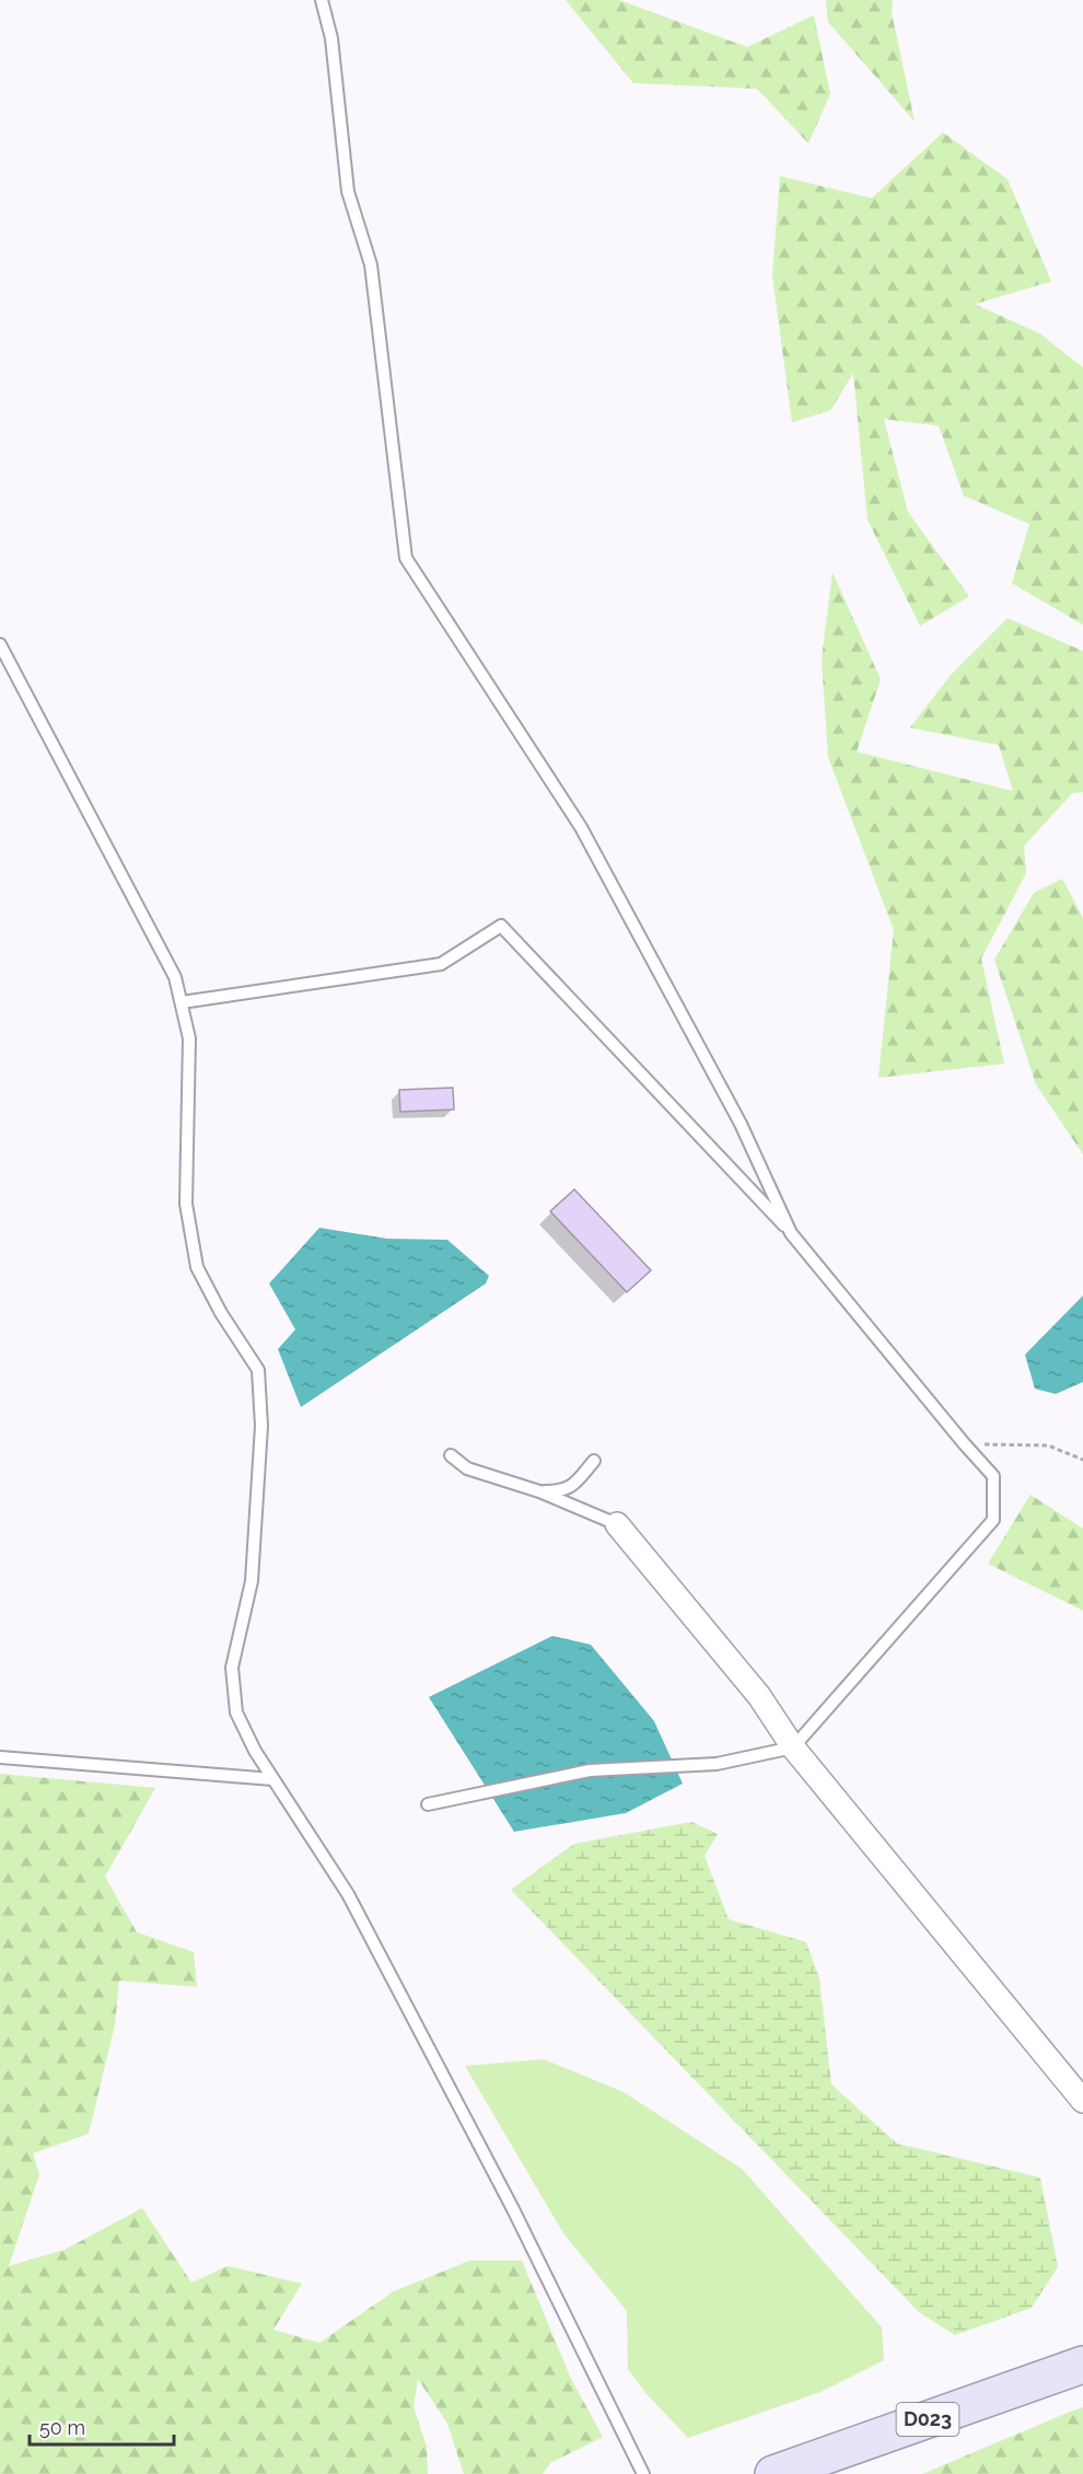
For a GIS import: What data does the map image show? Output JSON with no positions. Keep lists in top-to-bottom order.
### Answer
{
  "streets": {
    "main road": ["D023"]
  },
  "scale_bar": "50 m"
}
